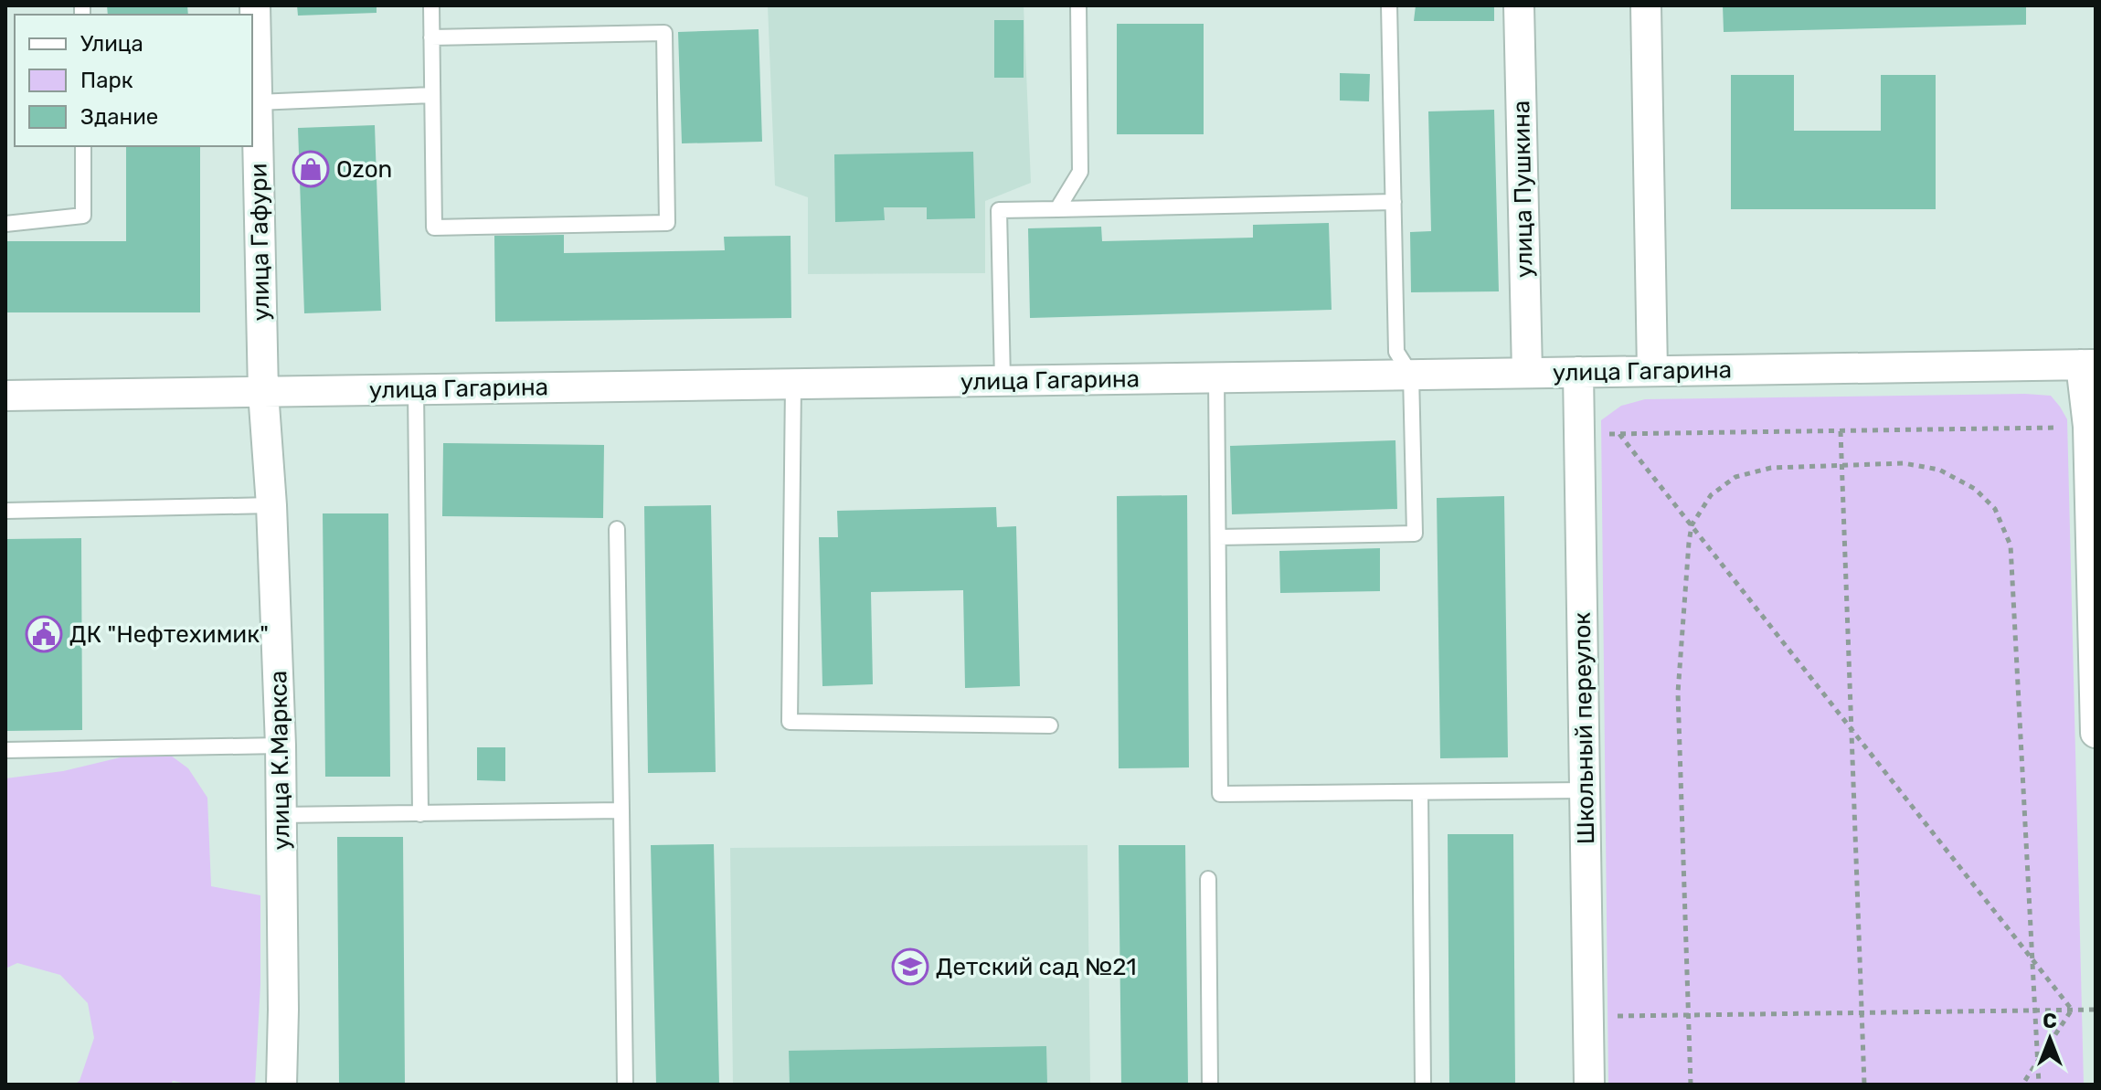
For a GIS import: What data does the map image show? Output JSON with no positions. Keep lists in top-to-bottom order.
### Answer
{
  "streets": {
    "street": [
      "улица Пушкина",
      "улица Гафури",
      "улица Гагарина",
      "Школьный переулок",
      "улица К.Маркса"
    ]
  },
  "crossings": [
    ["улица Пушкина", "улица Гагарина"],
    ["улица Гафури", "улица Гагарина"],
    ["улица Гафури", "улица К.Маркса"],
    ["улица Гагарина", "Школьный переулок"],
    ["улица Гагарина", "улица К.Маркса"]
  ],
  "places": {
    "shop": ["Ozon"],
    "public building": ["ДК \"Нефтехимик\""],
    "school or university": ["Детский cад №21"]
  },
  "legend": ["Улица", "Парк", "Здание"],
  "north": "top"
}
